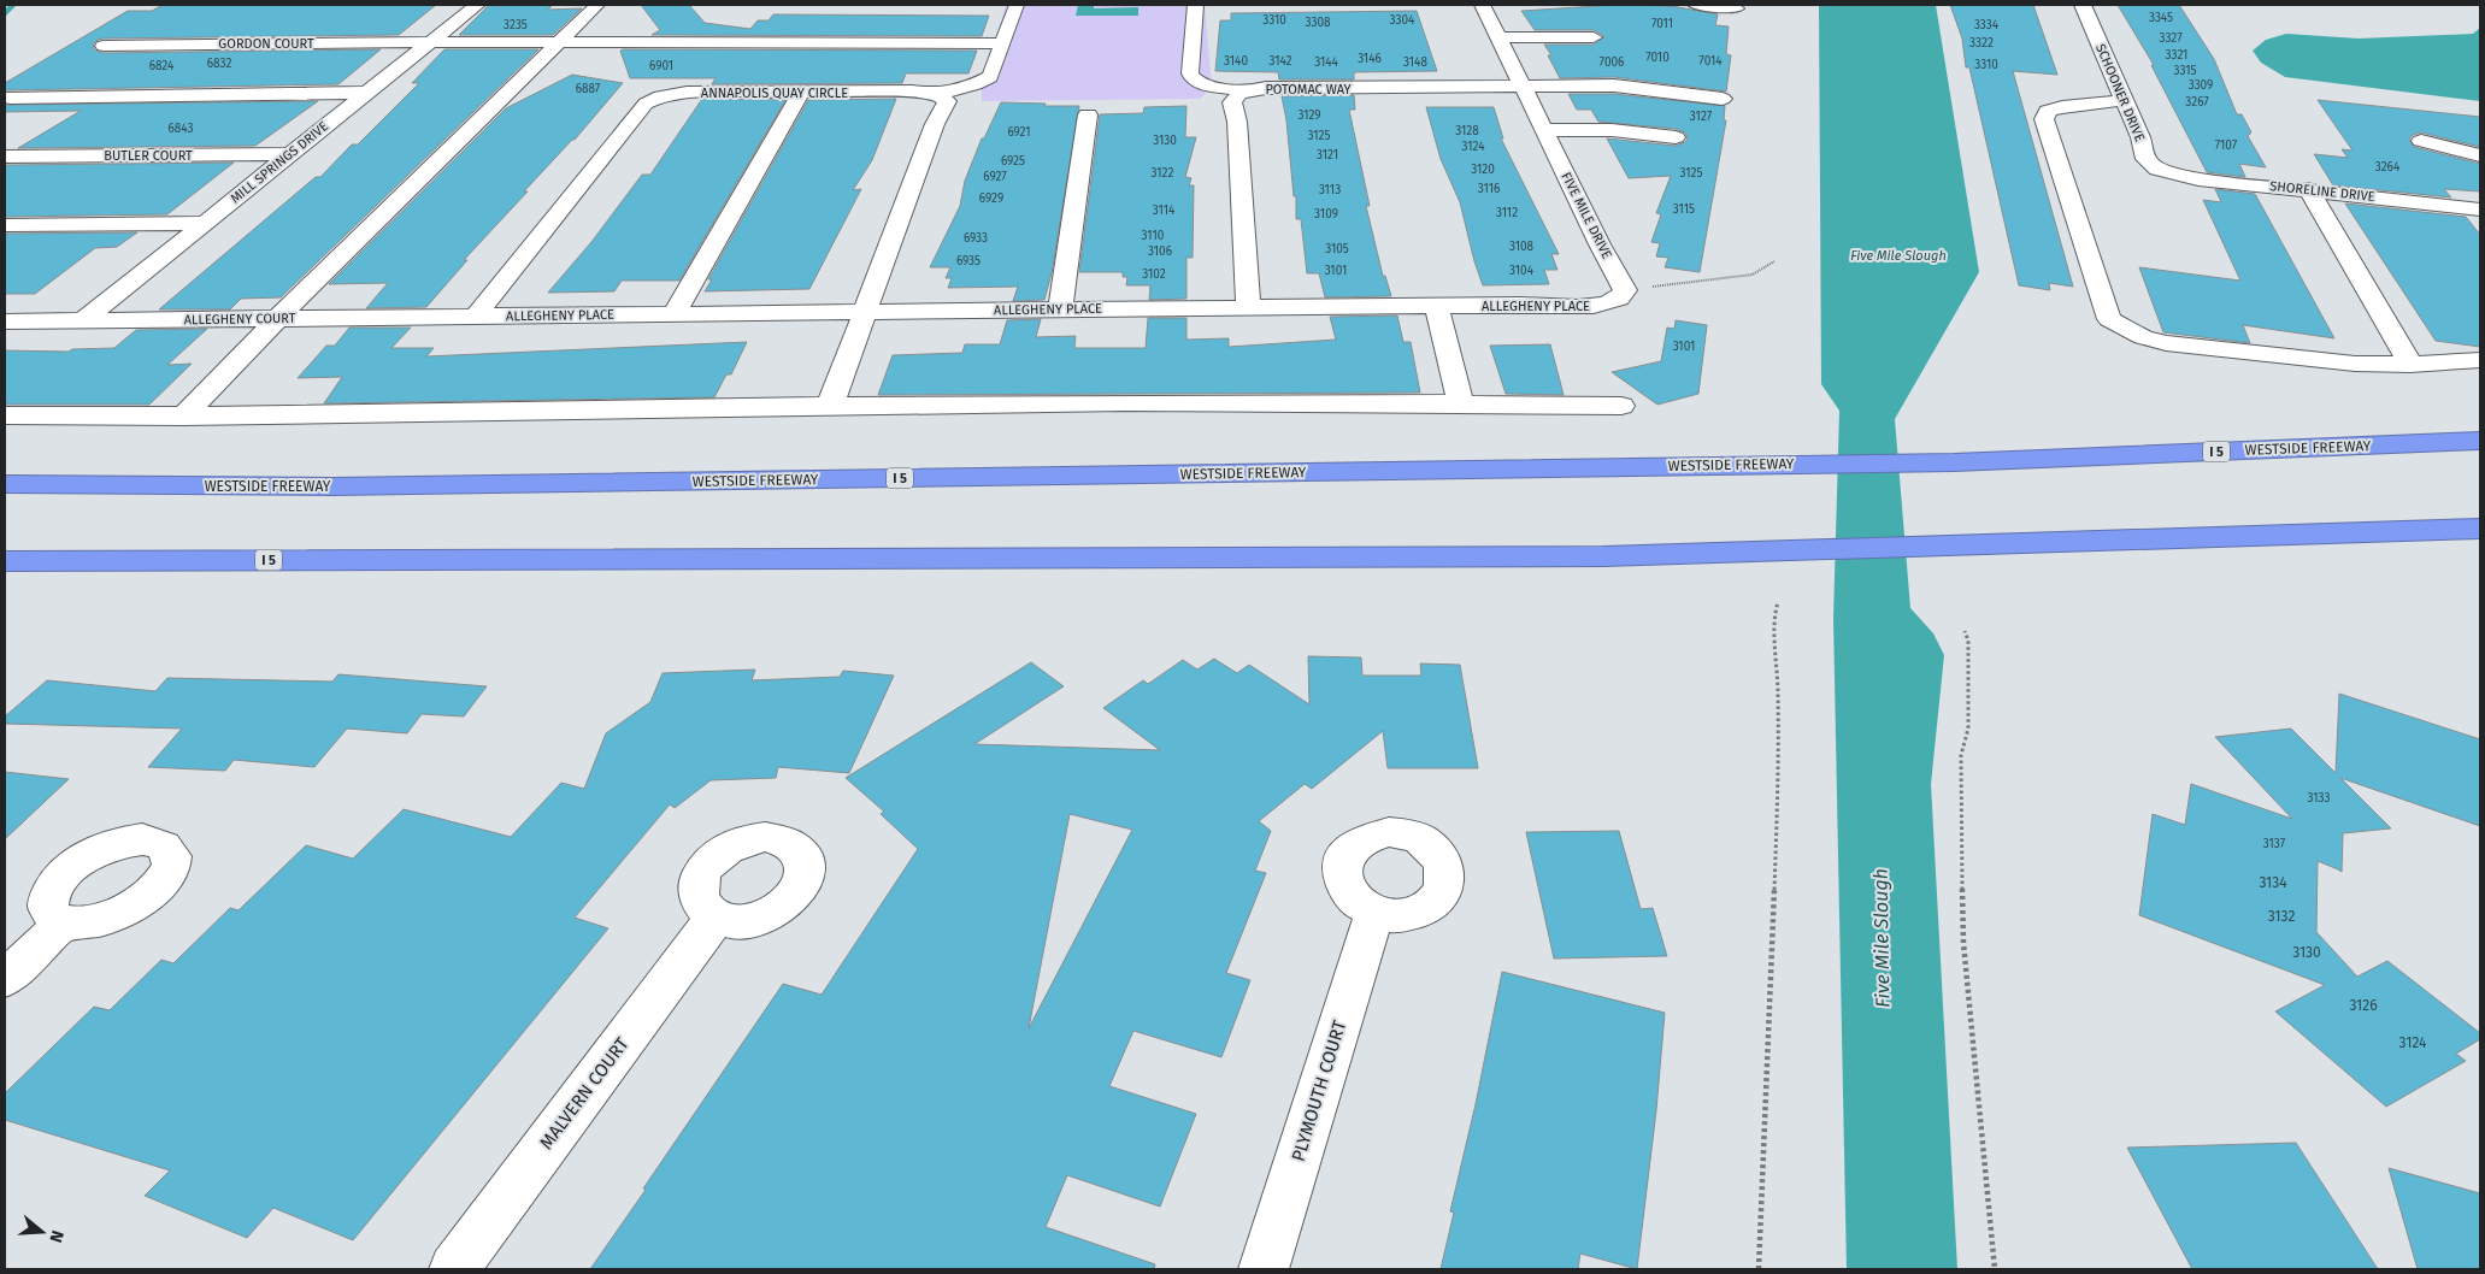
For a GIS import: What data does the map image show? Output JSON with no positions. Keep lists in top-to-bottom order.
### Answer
{
  "streets": {
    "highway": ["WESTSIDE FREEWAY", "I 5"],
    "street": [
      "GORDON COURT",
      "POTOMAC WAY",
      "ANNAPOLIS QUAY CIRCLE",
      "SCHOONER DRIVE",
      "BUTLER COURT",
      "MILL SPRINGS DRIVE",
      "SHORELINE DRIVE",
      "FIVE MILE DRIVE",
      "ALLEGHENY PLACE",
      "ALLEGHENY COURT",
      "PLYMOUTH COURT",
      "MALVERN COURT"
    ]
  },
  "crossings": [
    ["GORDON COURT", "ANNAPOLIS QUAY CIRCLE"],
    ["GORDON COURT", "MILL SPRINGS DRIVE"],
    ["POTOMAC WAY", "FIVE MILE DRIVE"],
    ["POTOMAC WAY", "ALLEGHENY PLACE"],
    ["ANNAPOLIS QUAY CIRCLE", "ALLEGHENY PLACE"],
    ["ANNAPOLIS QUAY CIRCLE", "ALLEGHENY COURT"],
    ["SCHOONER DRIVE", "SHORELINE DRIVE"],
    ["BUTLER COURT", "MILL SPRINGS DRIVE"],
    ["MILL SPRINGS DRIVE", "ALLEGHENY COURT"],
    ["FIVE MILE DRIVE", "ALLEGHENY PLACE"],
    ["ALLEGHENY PLACE", "ALLEGHENY COURT"]
  ],
  "water": ["Five Mile Slough"],
  "house_numbers": [
    "3345",
    "3310",
    "3304",
    "3308",
    "7011",
    "3235",
    "3334",
    "3327",
    "3322",
    "3321",
    "7010",
    "3146",
    "3140",
    "3142",
    "7014",
    "3144",
    "3148",
    "7006",
    "6832",
    "3310",
    "6824",
    "6901",
    "3315",
    "3309",
    "6887",
    "3267",
    "3129",
    "3127",
    "6843",
    "3128",
    "6921",
    "3125",
    "3130",
    "7107",
    "3124",
    "3121",
    "6925",
    "3264",
    "3120",
    "3122",
    "3125",
    "6927",
    "3116",
    "3113",
    "6929",
    "3115",
    "3114",
    "3112",
    "3109",
    "3110",
    "6933",
    "3108",
    "3105",
    "3106",
    "6935",
    "3101",
    "3104",
    "3102",
    "3101",
    "3133",
    "3137",
    "3134",
    "3132",
    "3130",
    "3126",
    "3124"
  ],
  "north": "right"
}
